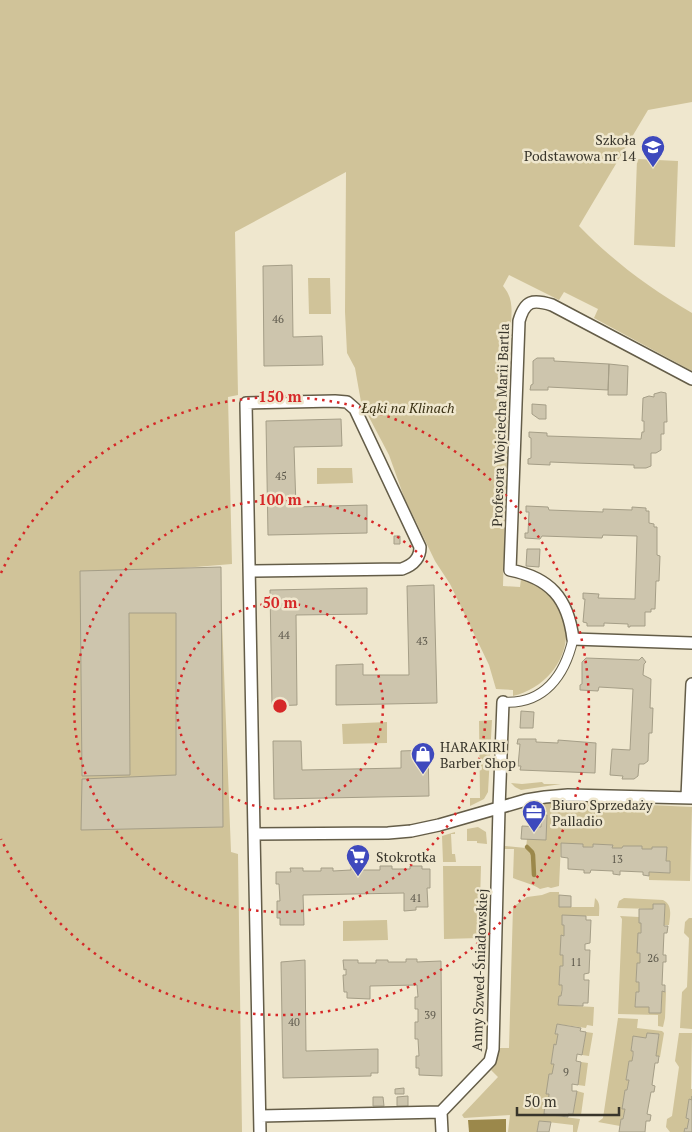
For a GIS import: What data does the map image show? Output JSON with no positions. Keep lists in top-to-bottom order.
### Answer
{
  "streets": {
    "street": ["Profesora Wojciecha Marii Bartla", "Anny Szwed-Śniadowskiej"]
  },
  "crossings": [
    ["Profesora Wojciecha Marii Bartla", "Anny Szwed-Śniadowskiej"]
  ],
  "parks": ["Łąki na Klinach"],
  "places": {
    "school or university": ["Szkoła Podstawowa nr 14"],
    "shop": ["HARAKIRI Barber Shop"],
    "office": ["Biuro Sprzedaży Palladio"],
    "supermarket": ["Stokrotka"]
  },
  "house_numbers": [
    "46",
    "45",
    "44",
    "43",
    "13",
    "41",
    "26",
    "11",
    "39",
    "40",
    "9"
  ],
  "scale_bar": "50 m",
  "rings": ["150 m", "100 m", "50 m"]
}
